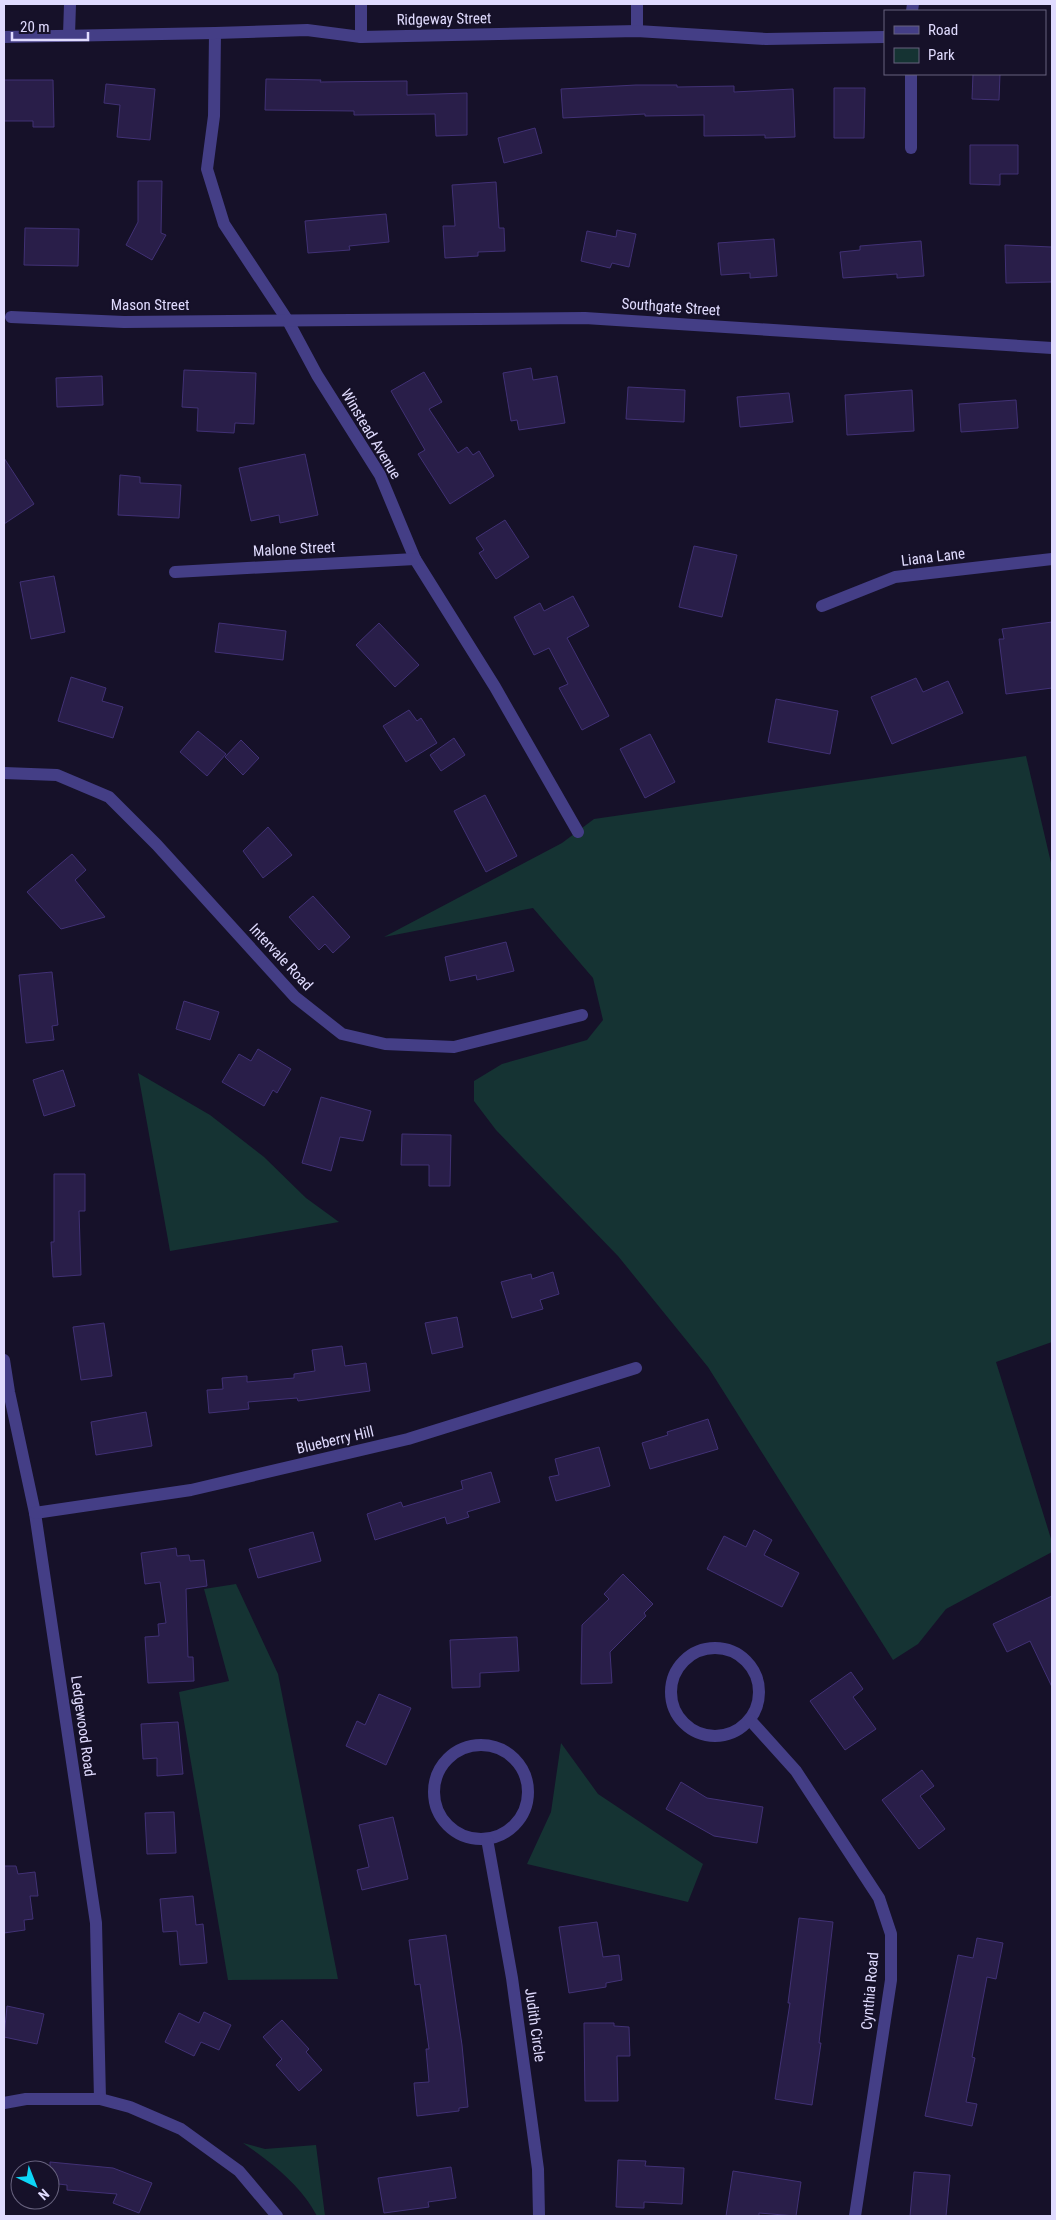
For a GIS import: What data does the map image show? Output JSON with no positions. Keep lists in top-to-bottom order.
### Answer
{
  "streets": {
    "street": [
      "Ridgeway Street",
      "Mason Street",
      "Southgate Street",
      "Winstead Avenue",
      "Malone Street",
      "Liana Lane",
      "Intervale Road",
      "Blueberry Hill",
      "Ledgewood Road",
      "Cynthia Road",
      "Judith Circle"
    ]
  },
  "crossings": [
    ["Ridgeway Street", "Winstead Avenue"],
    ["Mason Street", "Southgate Street"],
    ["Mason Street", "Winstead Avenue"],
    ["Southgate Street", "Winstead Avenue"],
    ["Winstead Avenue", "Malone Street"],
    ["Blueberry Hill", "Ledgewood Road"]
  ],
  "legend": ["Road", "Park"],
  "scale_bar": "20 m",
  "north": "bottom right"
}
